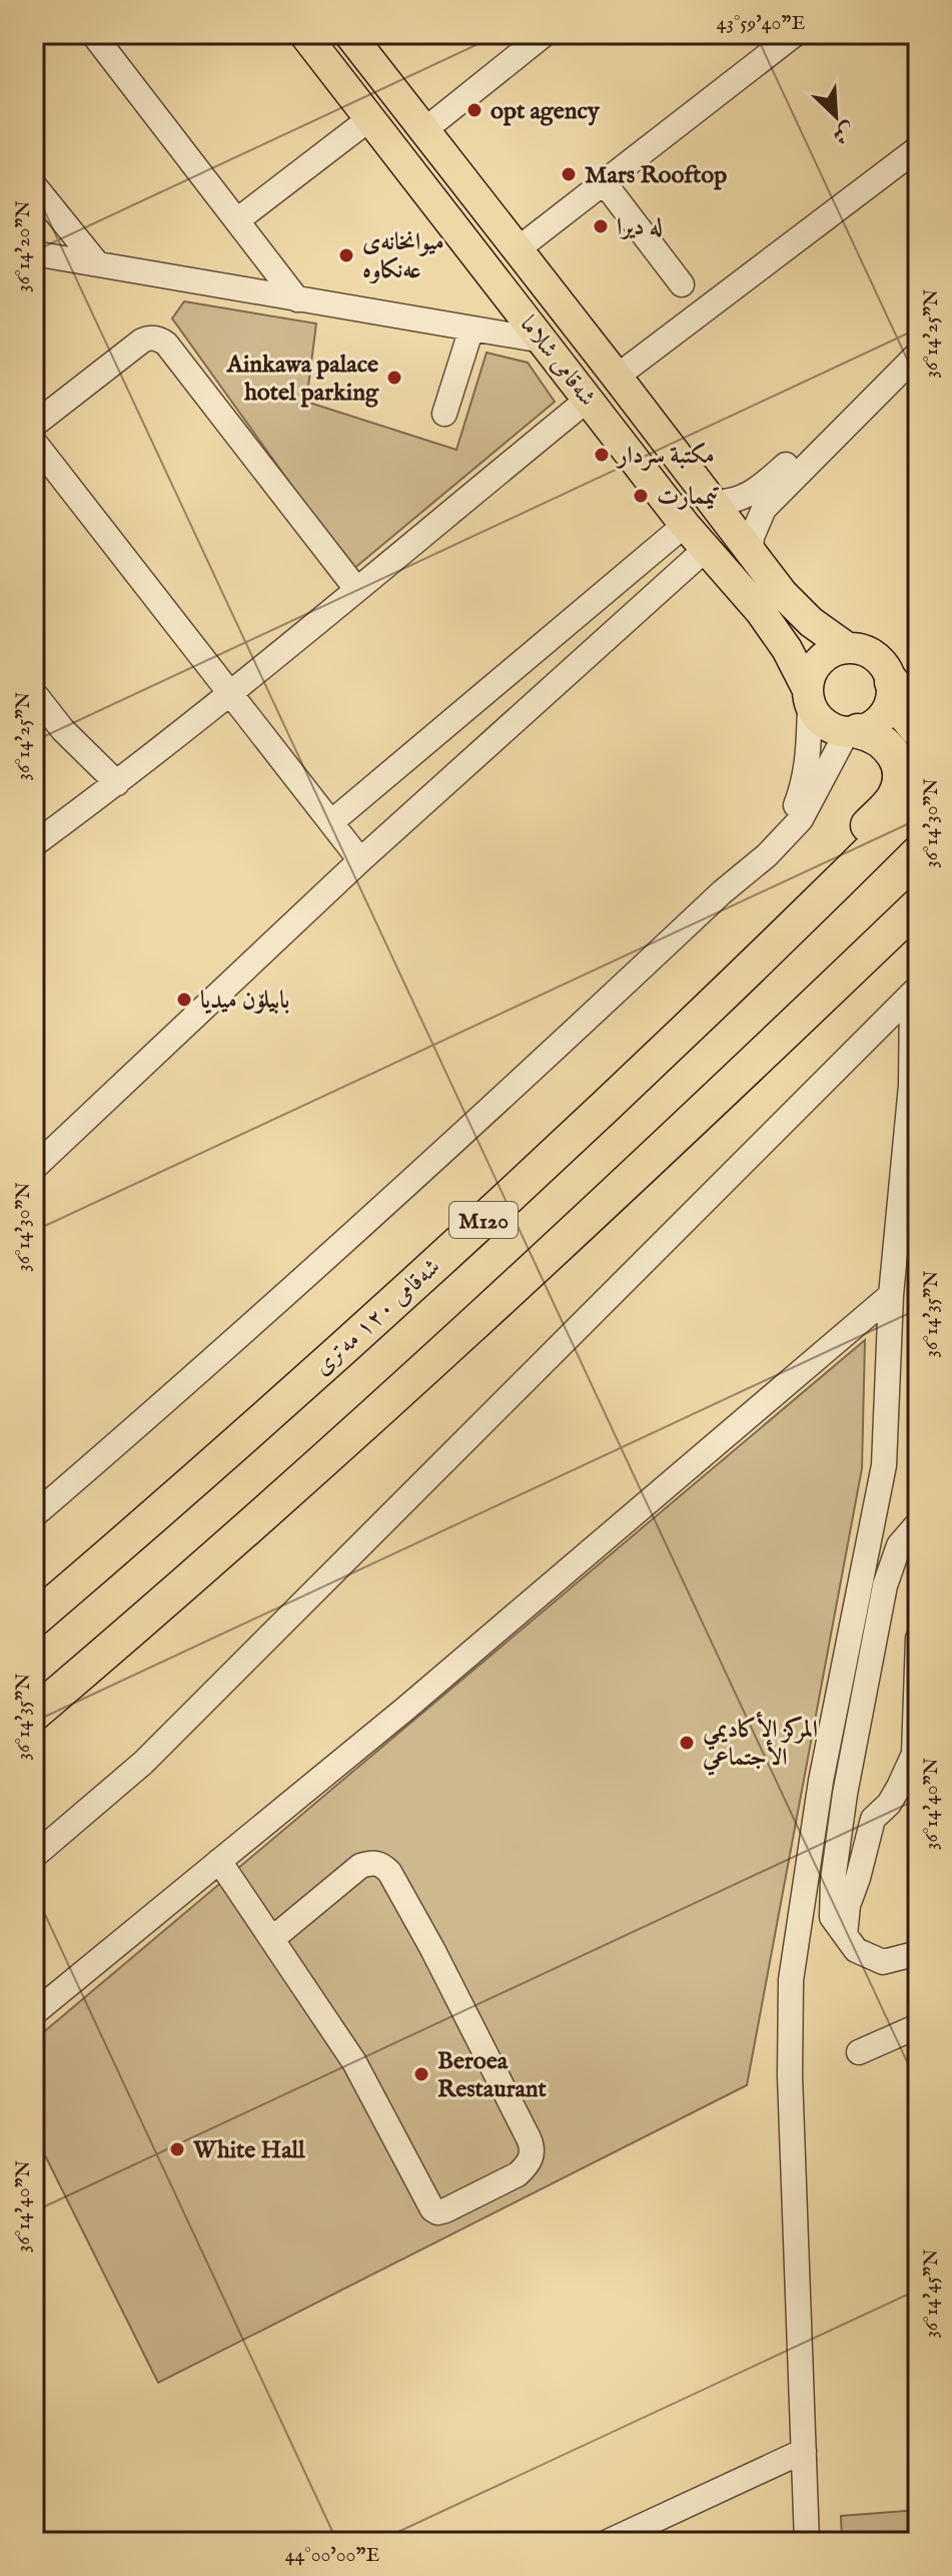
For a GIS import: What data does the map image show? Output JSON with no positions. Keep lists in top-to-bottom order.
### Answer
{
  "streets": {
    "highway": ["M120", "شەقامی ١٢٠ مەتری"],
    "main road": ["شەقامی شلاما"]
  },
  "places": [
    "opt agency",
    "Mars Rooftop",
    "له ديرا",
    "میوانخانەی عەنکاوە",
    "Ainkawa palace hotel parking",
    "مكتبة سردار",
    "تیممارت",
    "بابیلۆن میدیا",
    "المركز الأكاديمي الأجتماعي",
    "Beroea Restaurant",
    "White Hall"
  ],
  "north": "bottom right",
  "coordinates": [
    "43°59'40\"E",
    "36°14'20\"N",
    "36°14'25\"N",
    "36°14'30\"N",
    "36°14'35\"N",
    "36°14'40\"N",
    "36°14'45\"N",
    "44°00'00\"E"
  ]
}
